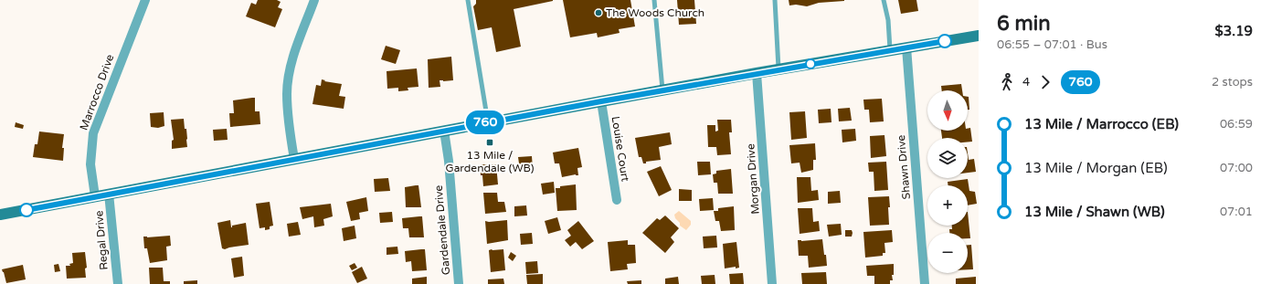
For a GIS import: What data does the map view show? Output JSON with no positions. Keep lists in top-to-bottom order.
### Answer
{
  "streets": {
    "street": [
      "Marrocco Drive",
      "Louise Court",
      "Shawn Drive",
      "Morgan Drive",
      "Gardendale Drive",
      "Regal Drive"
    ]
  },
  "places": {
    "other": ["The Woods Church"],
    "transit": ["13 Mile / Gardendale (WB)"]
  },
  "lines": ["bus line 760"],
  "north": "bottom",
  "page": {
    "on_map": "760",
    "heading": ["6 min", "06:55 – 07:01 · Bus", "$3.19"],
    "legs": ["4", "760", "2 stops"],
    "map_buttons": ["+", "−"],
    "list": [
      {
        "name": "13 Mile / Marrocco (EB)",
        "value": "06:59"
      },
      {
        "name": "13 Mile / Morgan (EB)",
        "value": "07:00"
      },
      {
        "name": "13 Mile / Shawn (WB)",
        "value": "07:01"
      }
    ]
  }
}
